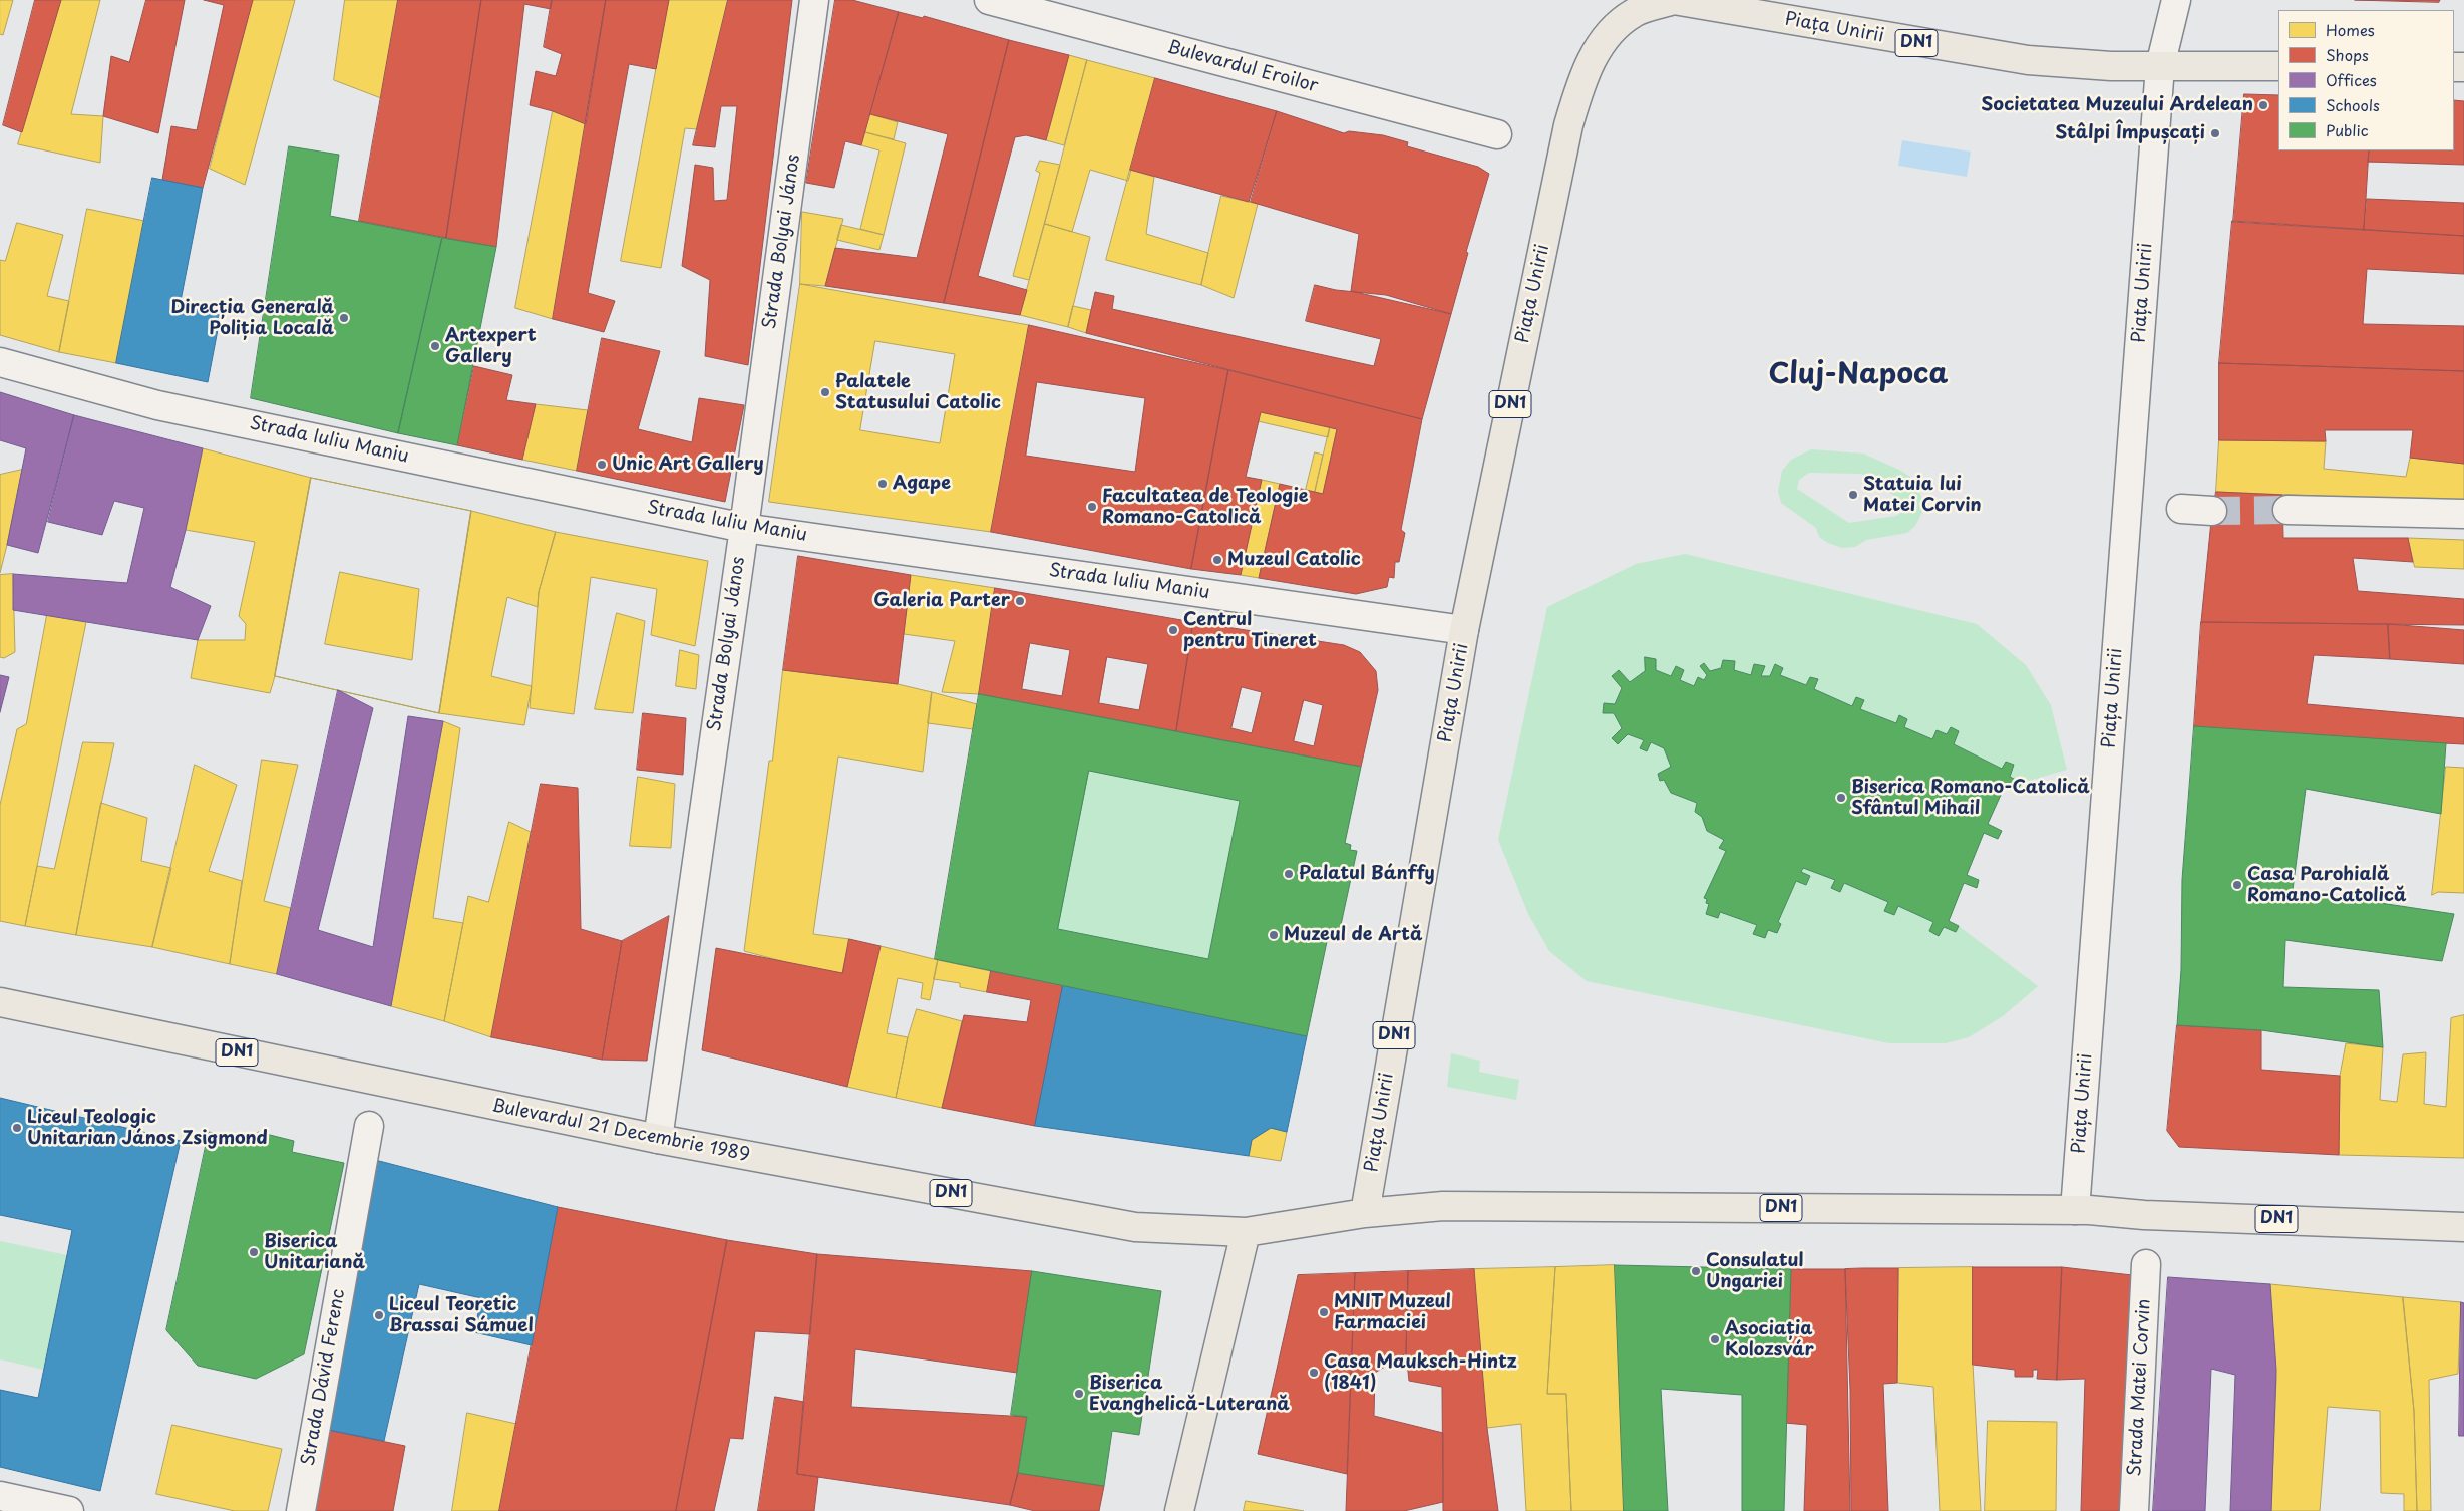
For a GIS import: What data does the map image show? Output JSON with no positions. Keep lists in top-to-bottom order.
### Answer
{
  "streets": {
    "main road": ["Piața Unirii", "DN1", "Bulevardul 21 Decembrie 1989"],
    "street": [
      "Bulevardul Eroilor",
      "Strada Bolyai János",
      "Strada Iuliu Maniu",
      "Strada Dávid Ferenc",
      "Strada Matei Corvin"
    ]
  },
  "crossings": [
    ["Piața Unirii", "DN1"],
    ["Piața Unirii", "Strada Iuliu Maniu"],
    ["DN1", "Bulevardul 21 Decembrie 1989"],
    ["Strada Bolyai János", "Strada Iuliu Maniu"],
    ["Strada Bolyai János", "Bulevardul 21 Decembrie 1989"]
  ],
  "districts": ["Cluj-Napoca"],
  "places": [
    "Societatea Muzeului Ardelean",
    "Stâlpi Împușcați",
    "Direcția Generală Poliția Locală",
    "Artexpert Gallery",
    "Palatele Statusului Catolic",
    "Unic Art Gallery",
    "Agape",
    "Statuia lui Matei Corvin",
    "Facultatea de Teologie Romano-Catolică",
    "Muzeul Catolic",
    "Galeria Parter",
    "Centrul pentru Tineret",
    "Biserica Romano-Catolică Sfântul Mihail",
    "Palatul Bánffy",
    "Casa Parohială Romano-Catolică",
    "Muzeul de Artă",
    "Liceul Teologic Unitarian János Zsigmond",
    "Biserica Unitariană",
    "Consulatul Ungariei",
    "MNIT Muzeul Farmaciei",
    "Liceul Teoretic Brassai Sámuel",
    "Asociația Kolozsvár",
    "Casa Mauksch-Hintz (1841)",
    "Biserica Evanghelică-Luterană"
  ],
  "legend": [
    "Homes",
    "Shops",
    "Offices",
    "Schools",
    "Public"
  ]
}
